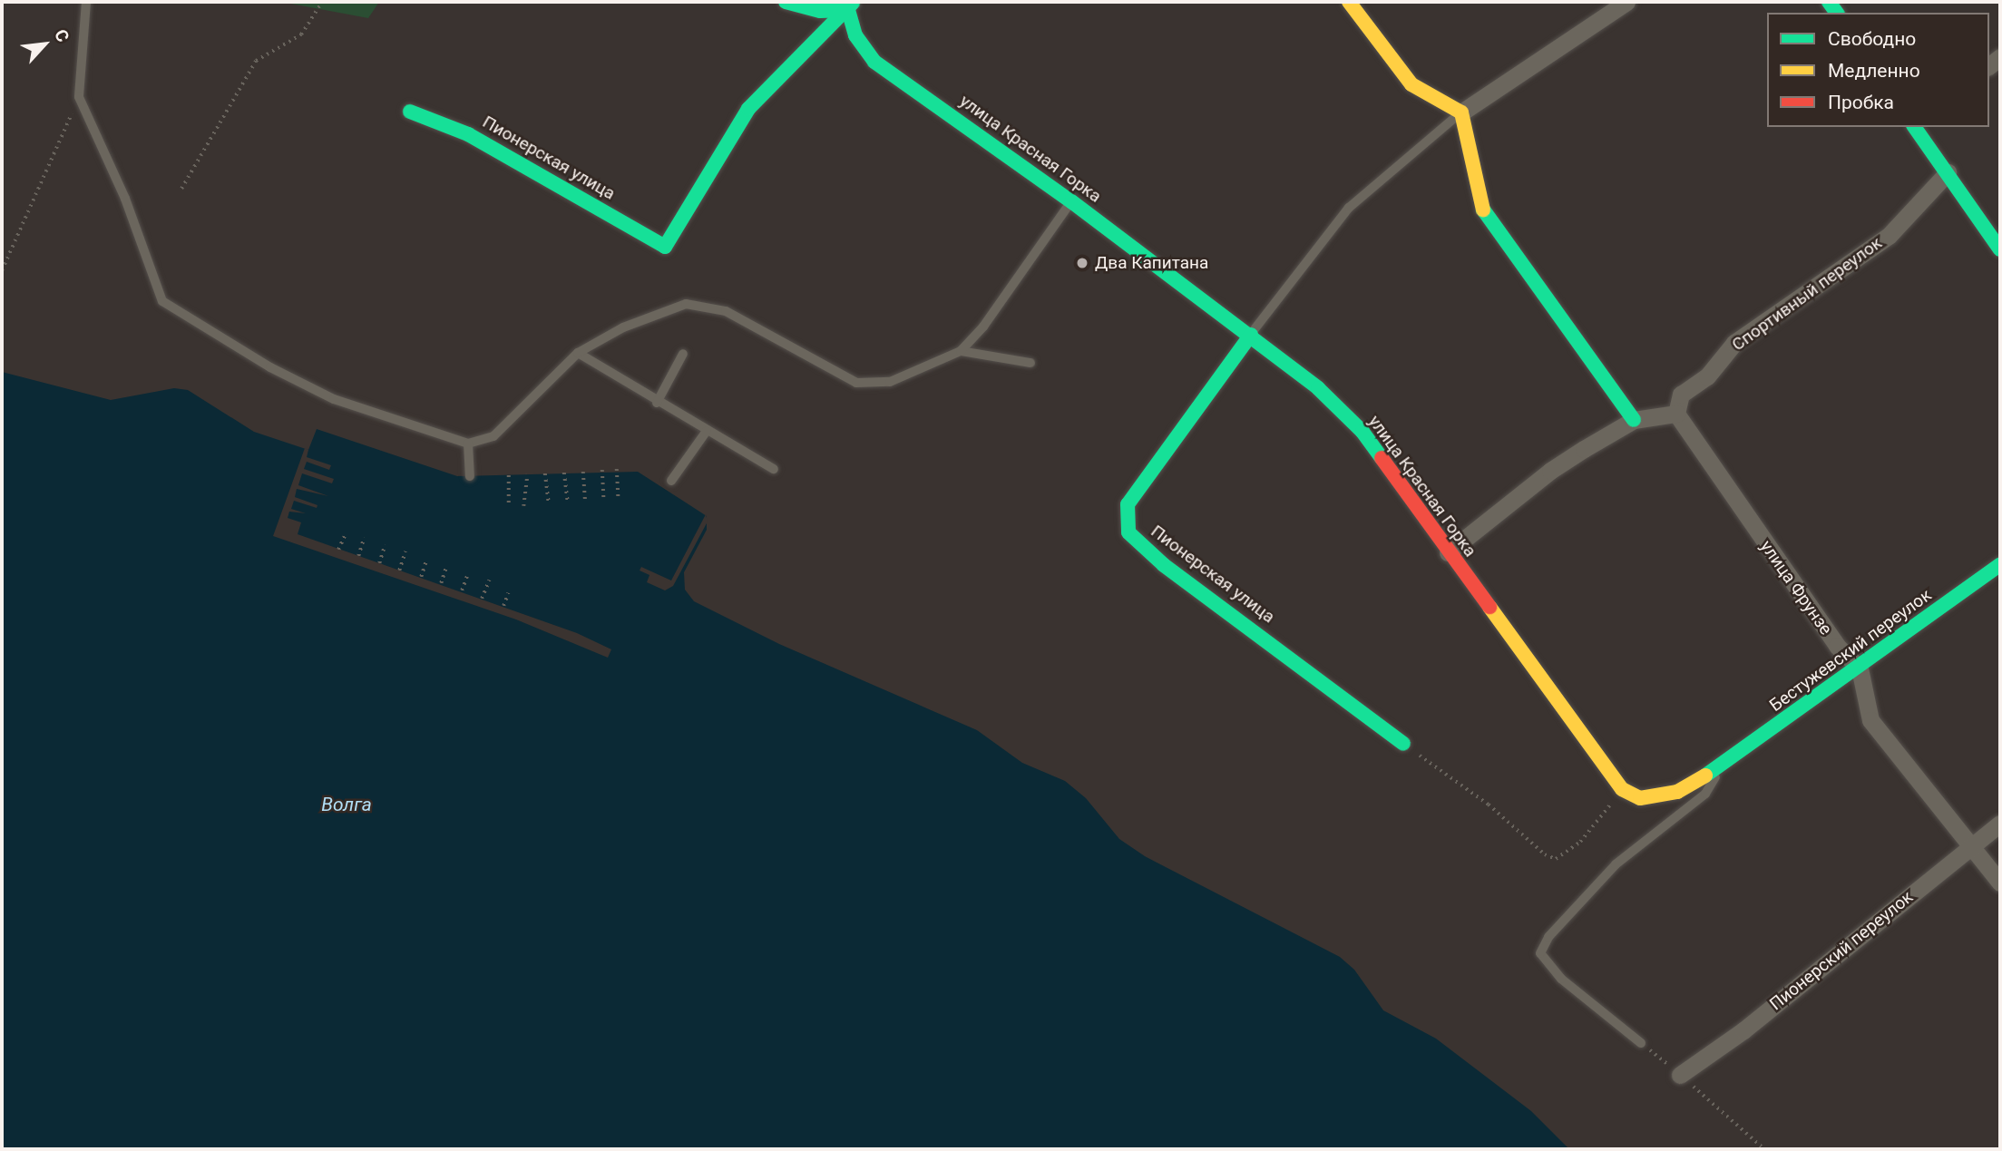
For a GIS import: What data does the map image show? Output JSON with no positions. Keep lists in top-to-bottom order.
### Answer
{
  "streets": {
    "street": [
      "улица Красная Горка",
      "Пионерская улица",
      "Спортивный переулок",
      "улица Фрунзе",
      "Бестужевский переулок",
      "Пионерский переулок"
    ]
  },
  "crossings": [
    ["улица Красная Горка", "Пионерская улица"],
    ["Спортивный переулок", "улица Фрунзе"],
    ["улица Фрунзе", "Бестужевский переулок"]
  ],
  "water": ["Волга"],
  "places": ["Два Капитана"],
  "legend": ["Свободно", "Медленно", "Пробка"],
  "north": "top right"
}
